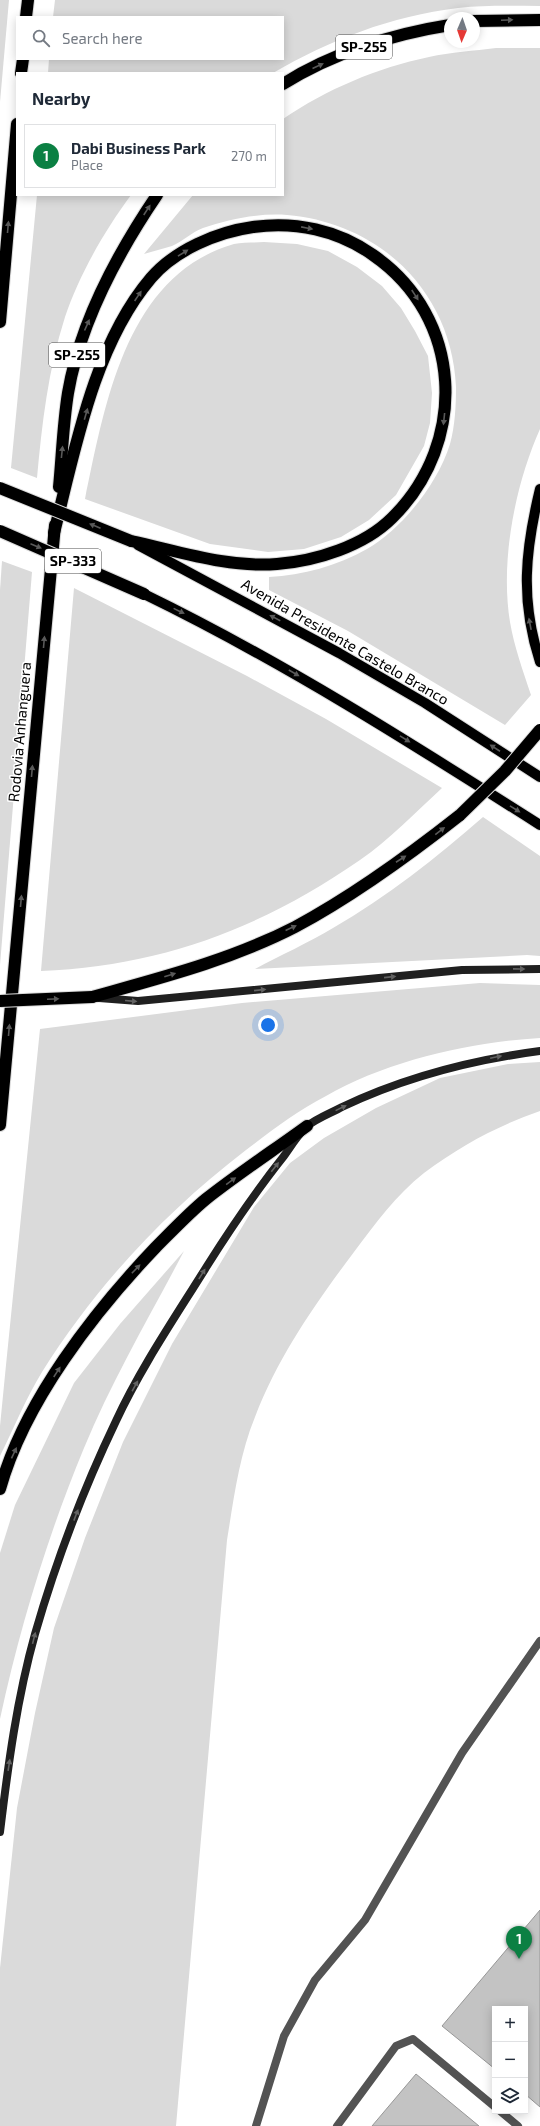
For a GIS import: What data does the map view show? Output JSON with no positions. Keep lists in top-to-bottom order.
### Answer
{
  "streets": {
    "highway": ["SP-255", "SP-333", "Rodovia Anhanguera"],
    "main road": ["Avenida Presidente Castelo Branco"]
  },
  "crossings": [
    ["SP-255", "Rodovia Anhanguera"],
    ["SP-333", "Avenida Presidente Castelo Branco"]
  ],
  "one_way": ["Rodovia Anhanguera"],
  "north": "bottom",
  "page": {
    "search": "Search here",
    "heading": "Nearby",
    "list": [
      {
        "mark": "1",
        "name": "Dabi Business Park",
        "note": "Place",
        "value": "270 m"
      }
    ],
    "pins": "1",
    "map_buttons": ["+", "−"]
  }
}
